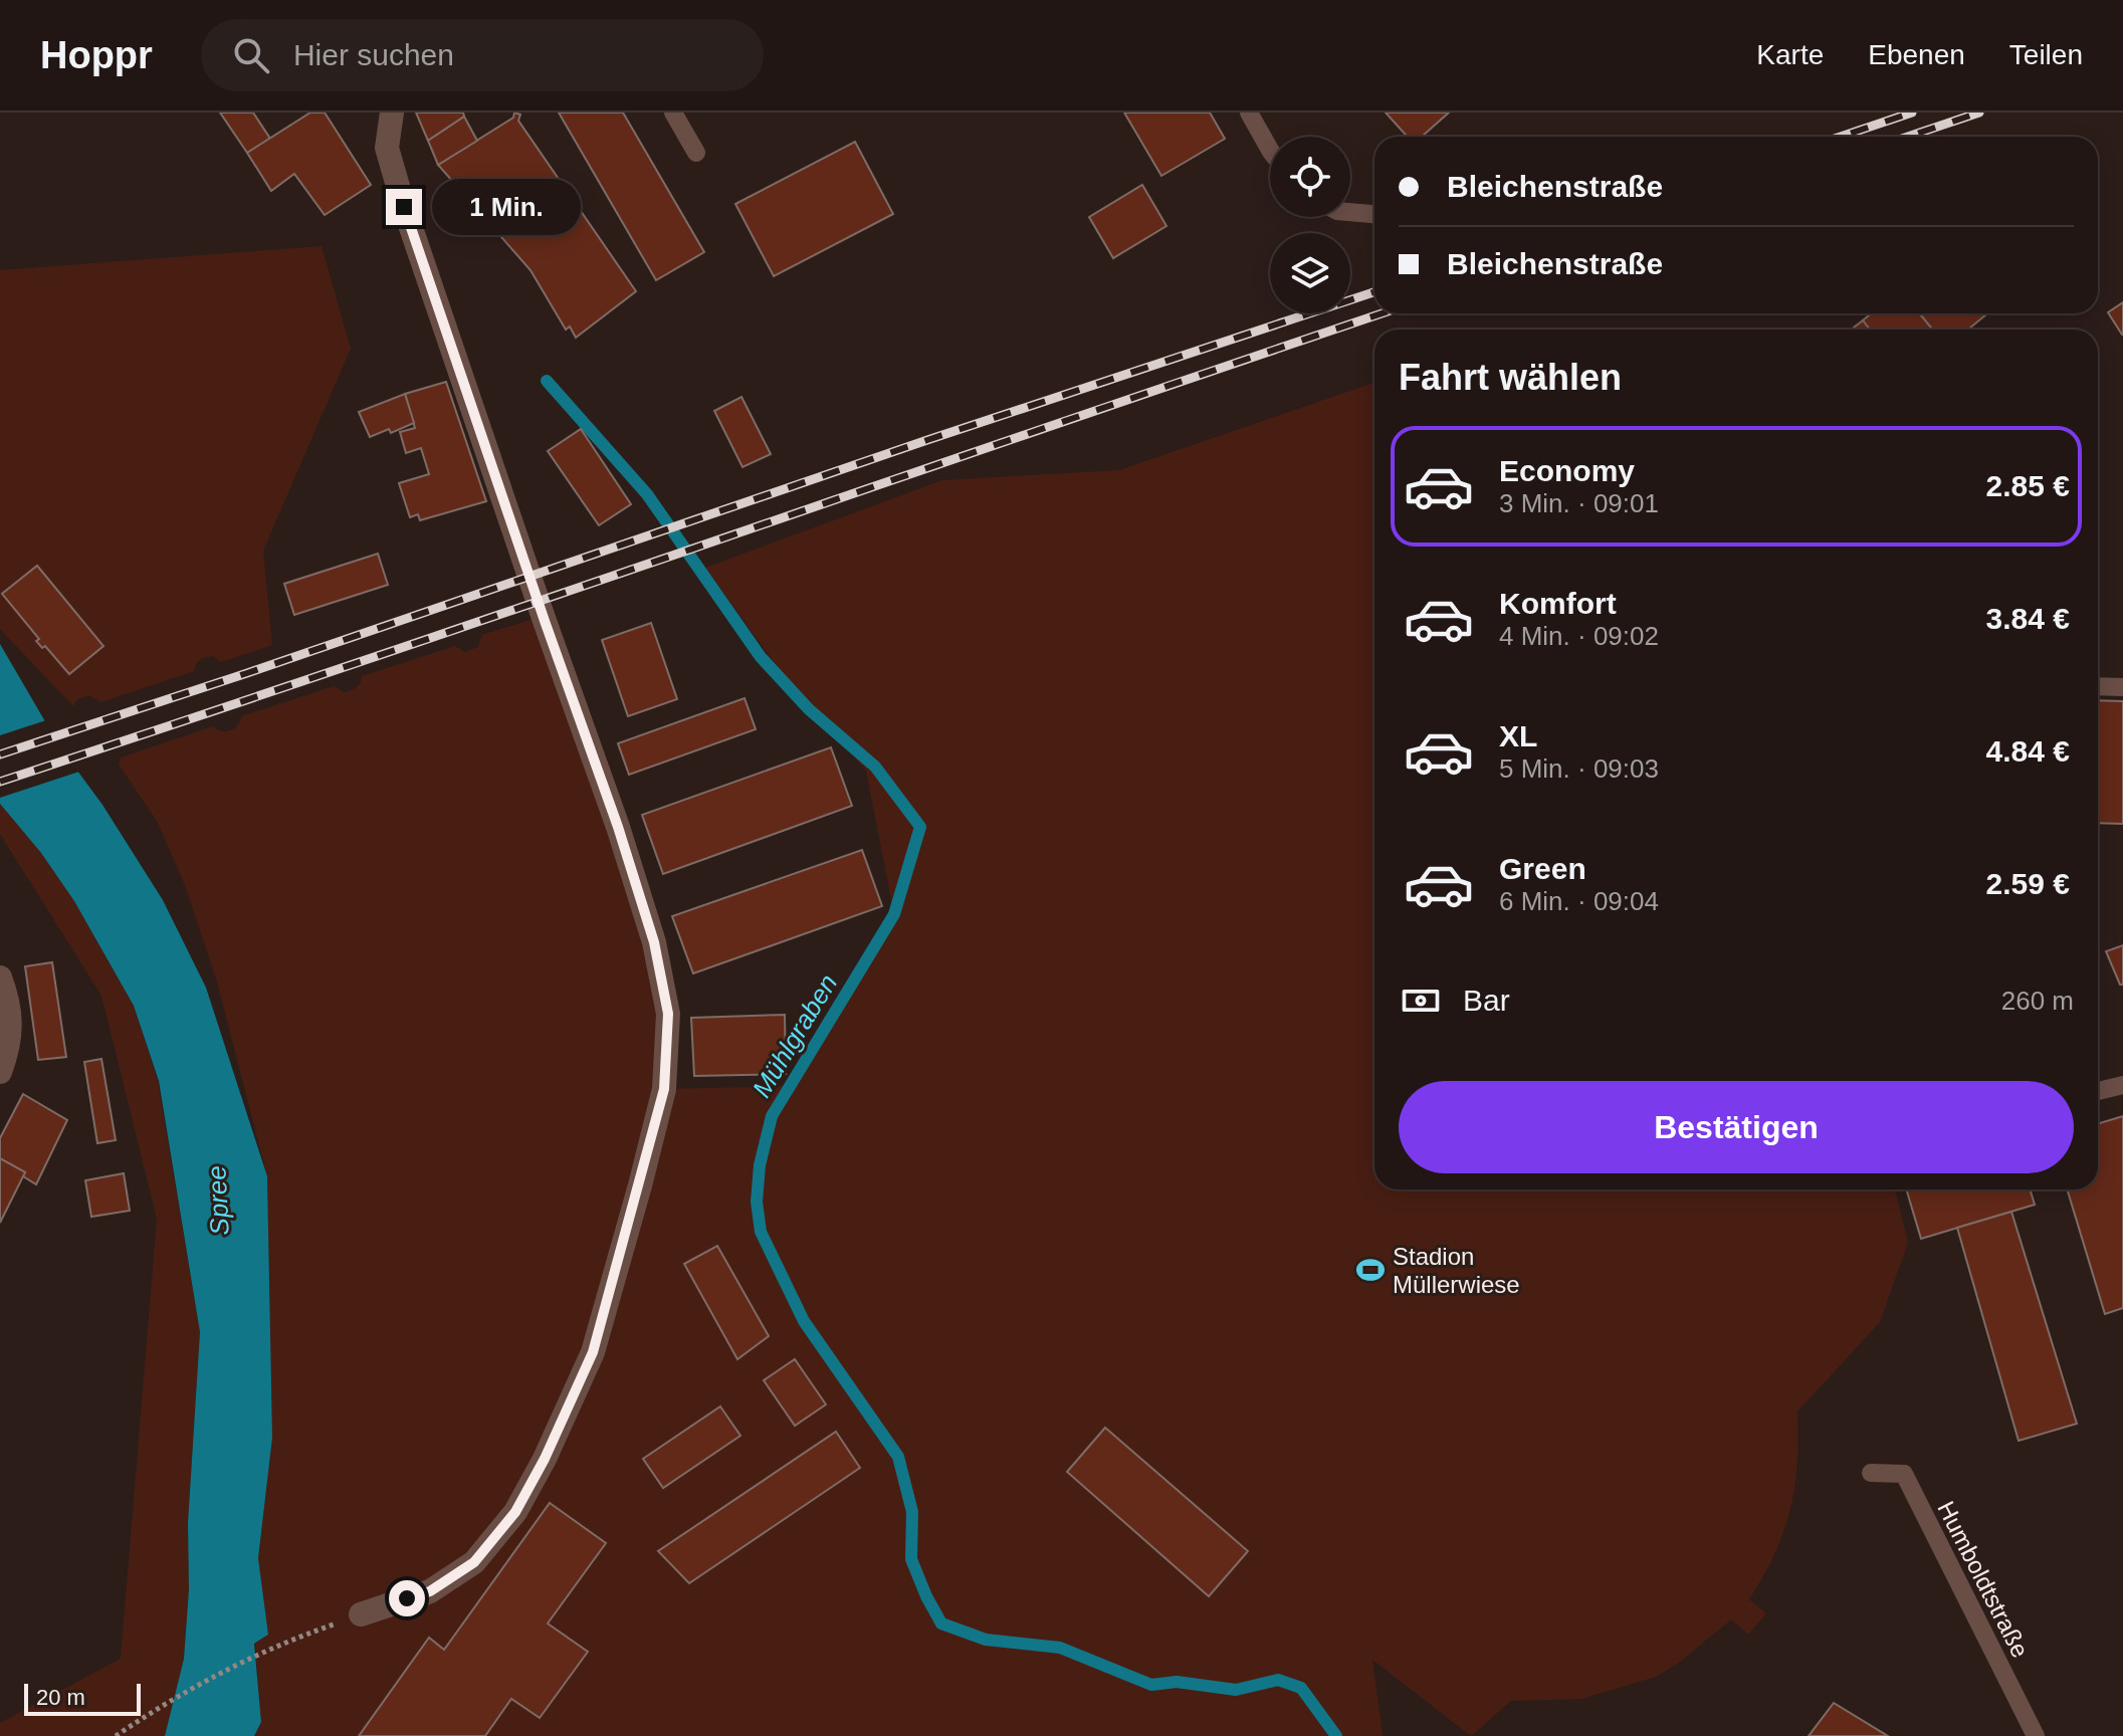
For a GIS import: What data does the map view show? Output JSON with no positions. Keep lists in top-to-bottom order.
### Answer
{
  "streets": {
    "lane": ["Humboldtstraße"]
  },
  "water": ["Mühlgraben", "Spree"],
  "places": {
    "sports": ["Stadion Müllerwiese"]
  },
  "scale_bar": "20 m",
  "page": {
    "header": "Hoppr",
    "search": "Hier suchen",
    "nav": ["Karte", "Ebenen", "Teilen"],
    "banner": ["Bleichenstraße", "Bleichenstraße"],
    "bubble": "1 Min.",
    "heading": "Fahrt wählen",
    "list": [
      {
        "name": "Economy",
        "note": "3 Min. · 09:01",
        "value": "2.85 €"
      },
      {
        "name": "Komfort",
        "note": "4 Min. · 09:02",
        "value": "3.84 €"
      },
      {
        "name": "XL",
        "note": "5 Min. · 09:03",
        "value": "4.84 €"
      },
      {
        "name": "Green",
        "note": "6 Min. · 09:04",
        "value": "2.59 €"
      }
    ],
    "pay": ["Bar", "260 m"],
    "buttons": "Bestätigen",
    "scale": "20 m"
  }
}
